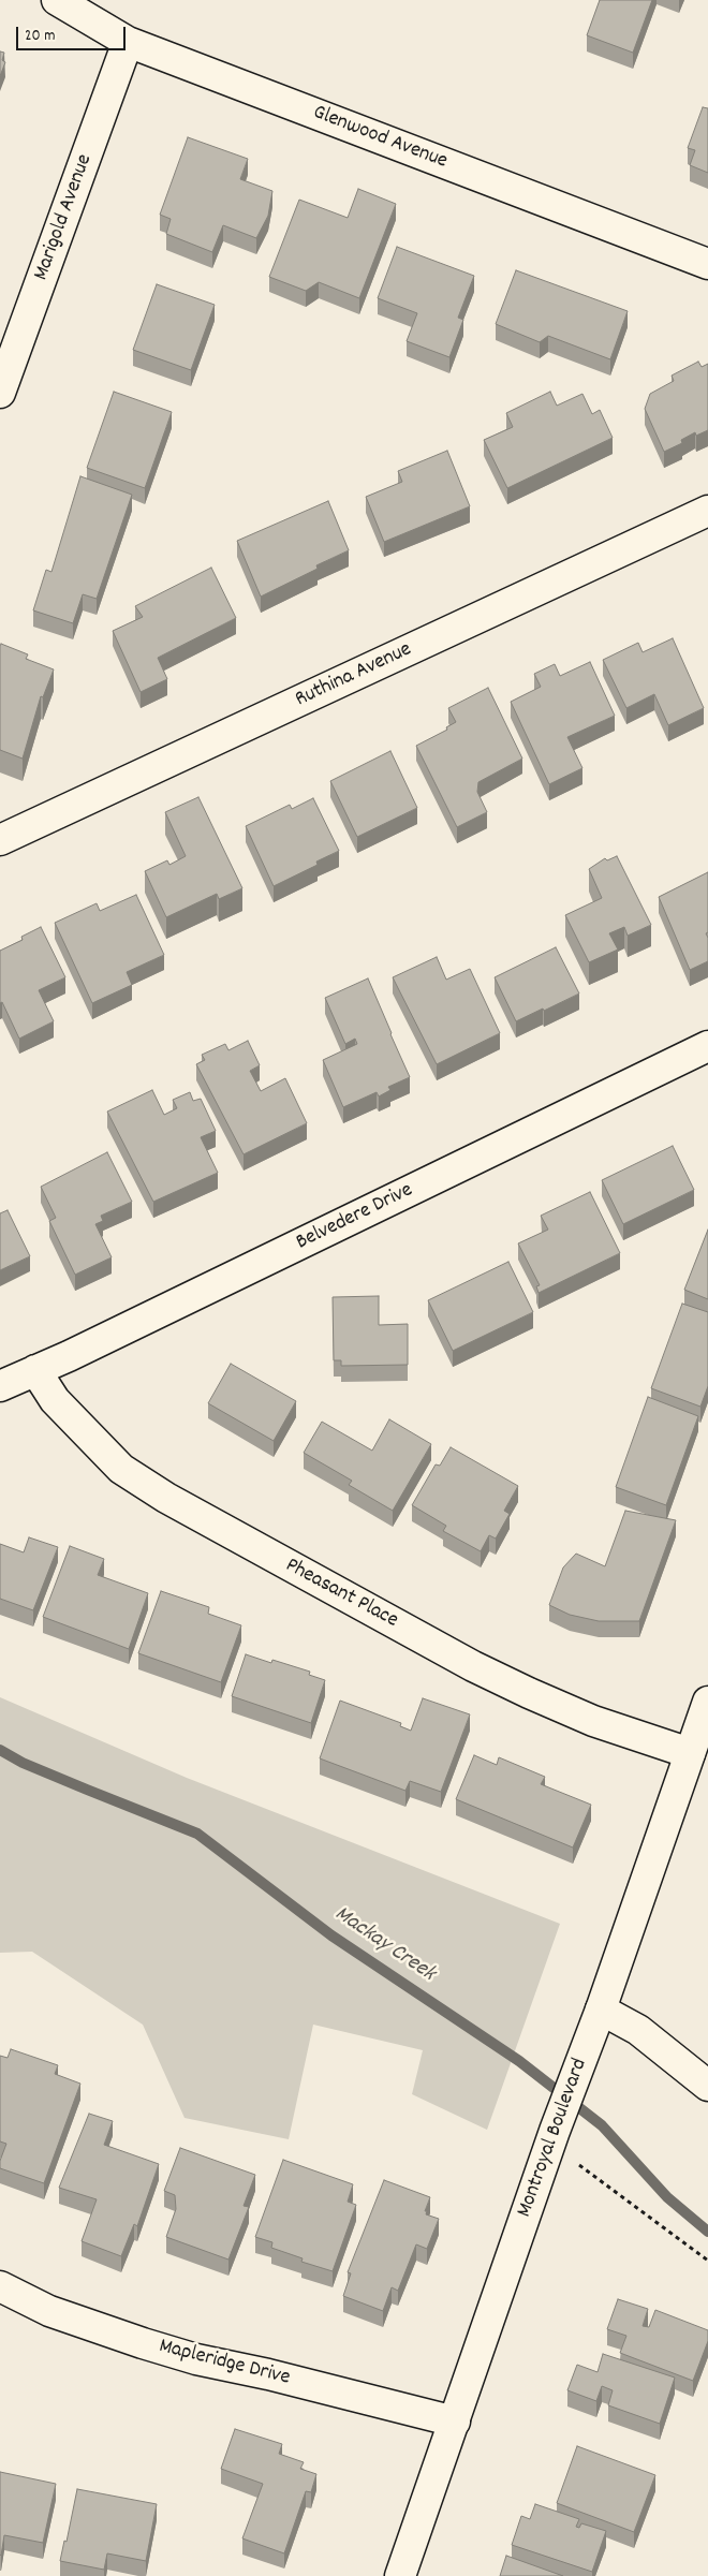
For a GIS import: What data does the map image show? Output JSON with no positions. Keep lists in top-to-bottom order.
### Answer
{
  "streets": {
    "street": [
      "Glenwood Avenue",
      "Marigold Avenue",
      "Ruthina Avenue",
      "Belvedere Drive",
      "Pheasant Place",
      "Montroyal Boulevard",
      "Mapleridge Drive"
    ]
  },
  "crossings": [
    ["Glenwood Avenue", "Marigold Avenue"],
    ["Belvedere Drive", "Pheasant Place"],
    ["Pheasant Place", "Montroyal Boulevard"],
    ["Montroyal Boulevard", "Mapleridge Drive"]
  ],
  "water": ["Mackay Creek"],
  "scale_bar": "20 m"
}
